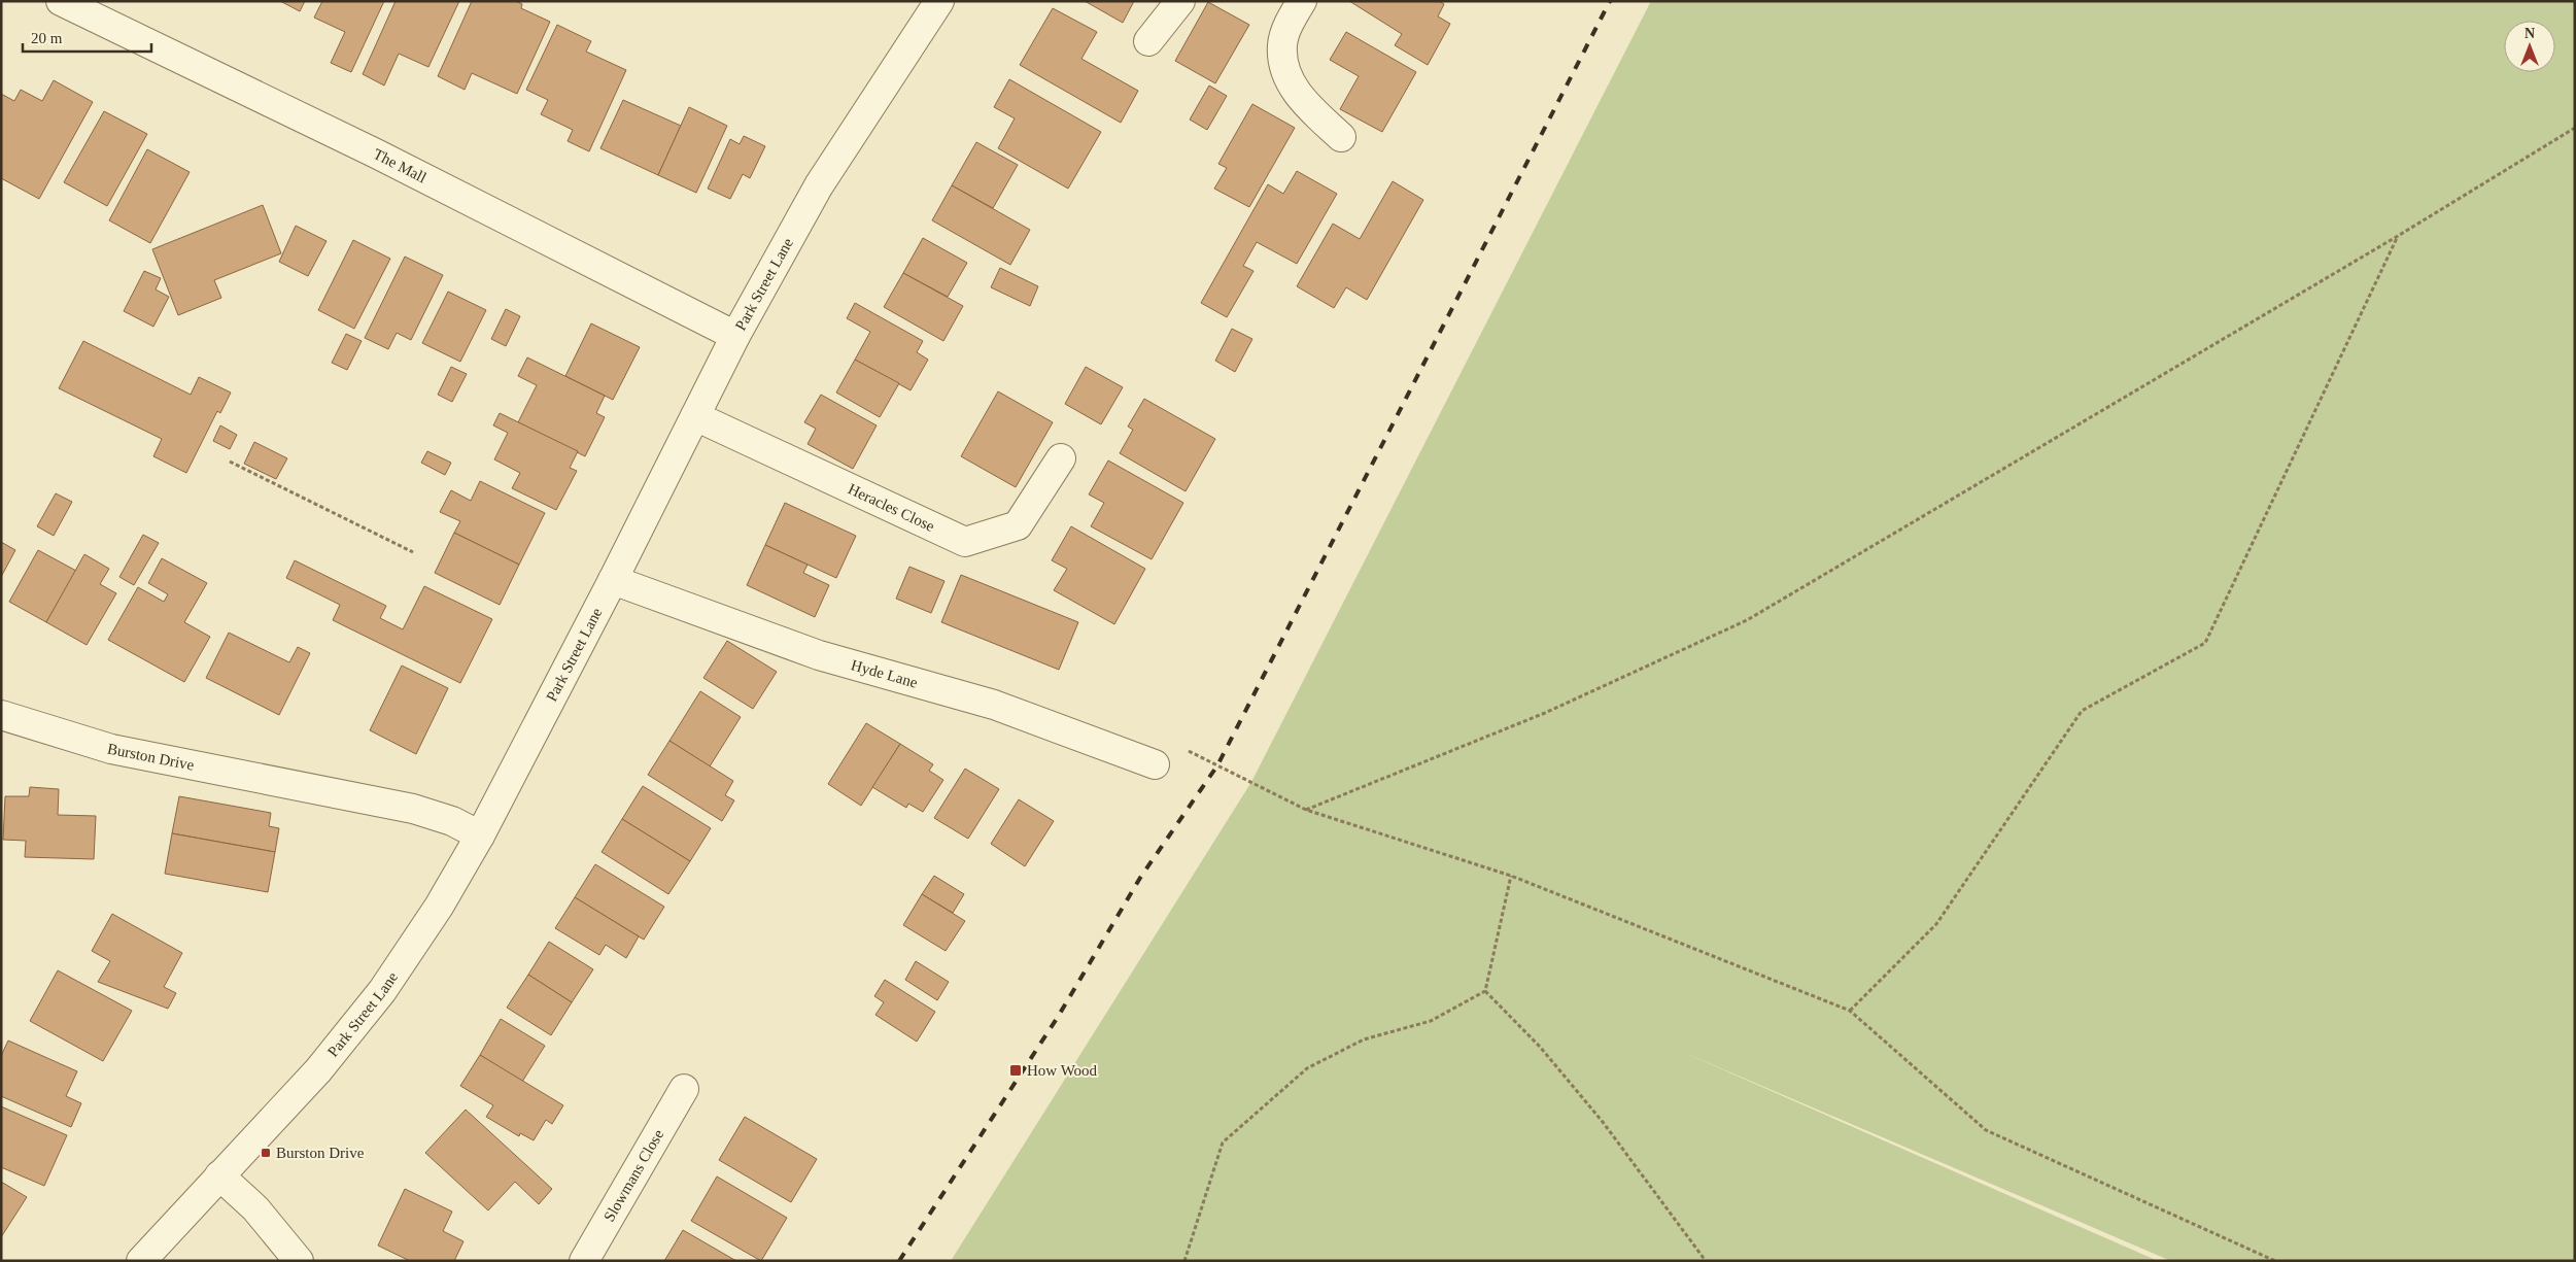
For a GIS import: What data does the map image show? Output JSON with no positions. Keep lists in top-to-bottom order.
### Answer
{
  "streets": {
    "street": [
      "The Mall",
      "Park Street Lane",
      "Heracles Close",
      "Hyde Lane",
      "Burston Drive",
      "Slowmans Close"
    ]
  },
  "crossings": [
    ["The Mall", "Park Street Lane"],
    ["Park Street Lane", "Heracles Close"],
    ["Park Street Lane", "Hyde Lane"],
    ["Park Street Lane", "Burston Drive"]
  ],
  "places": {
    "transit": ["How Wood", "Burston Drive"]
  },
  "scale_bar": "20 m",
  "north": "top"
}
